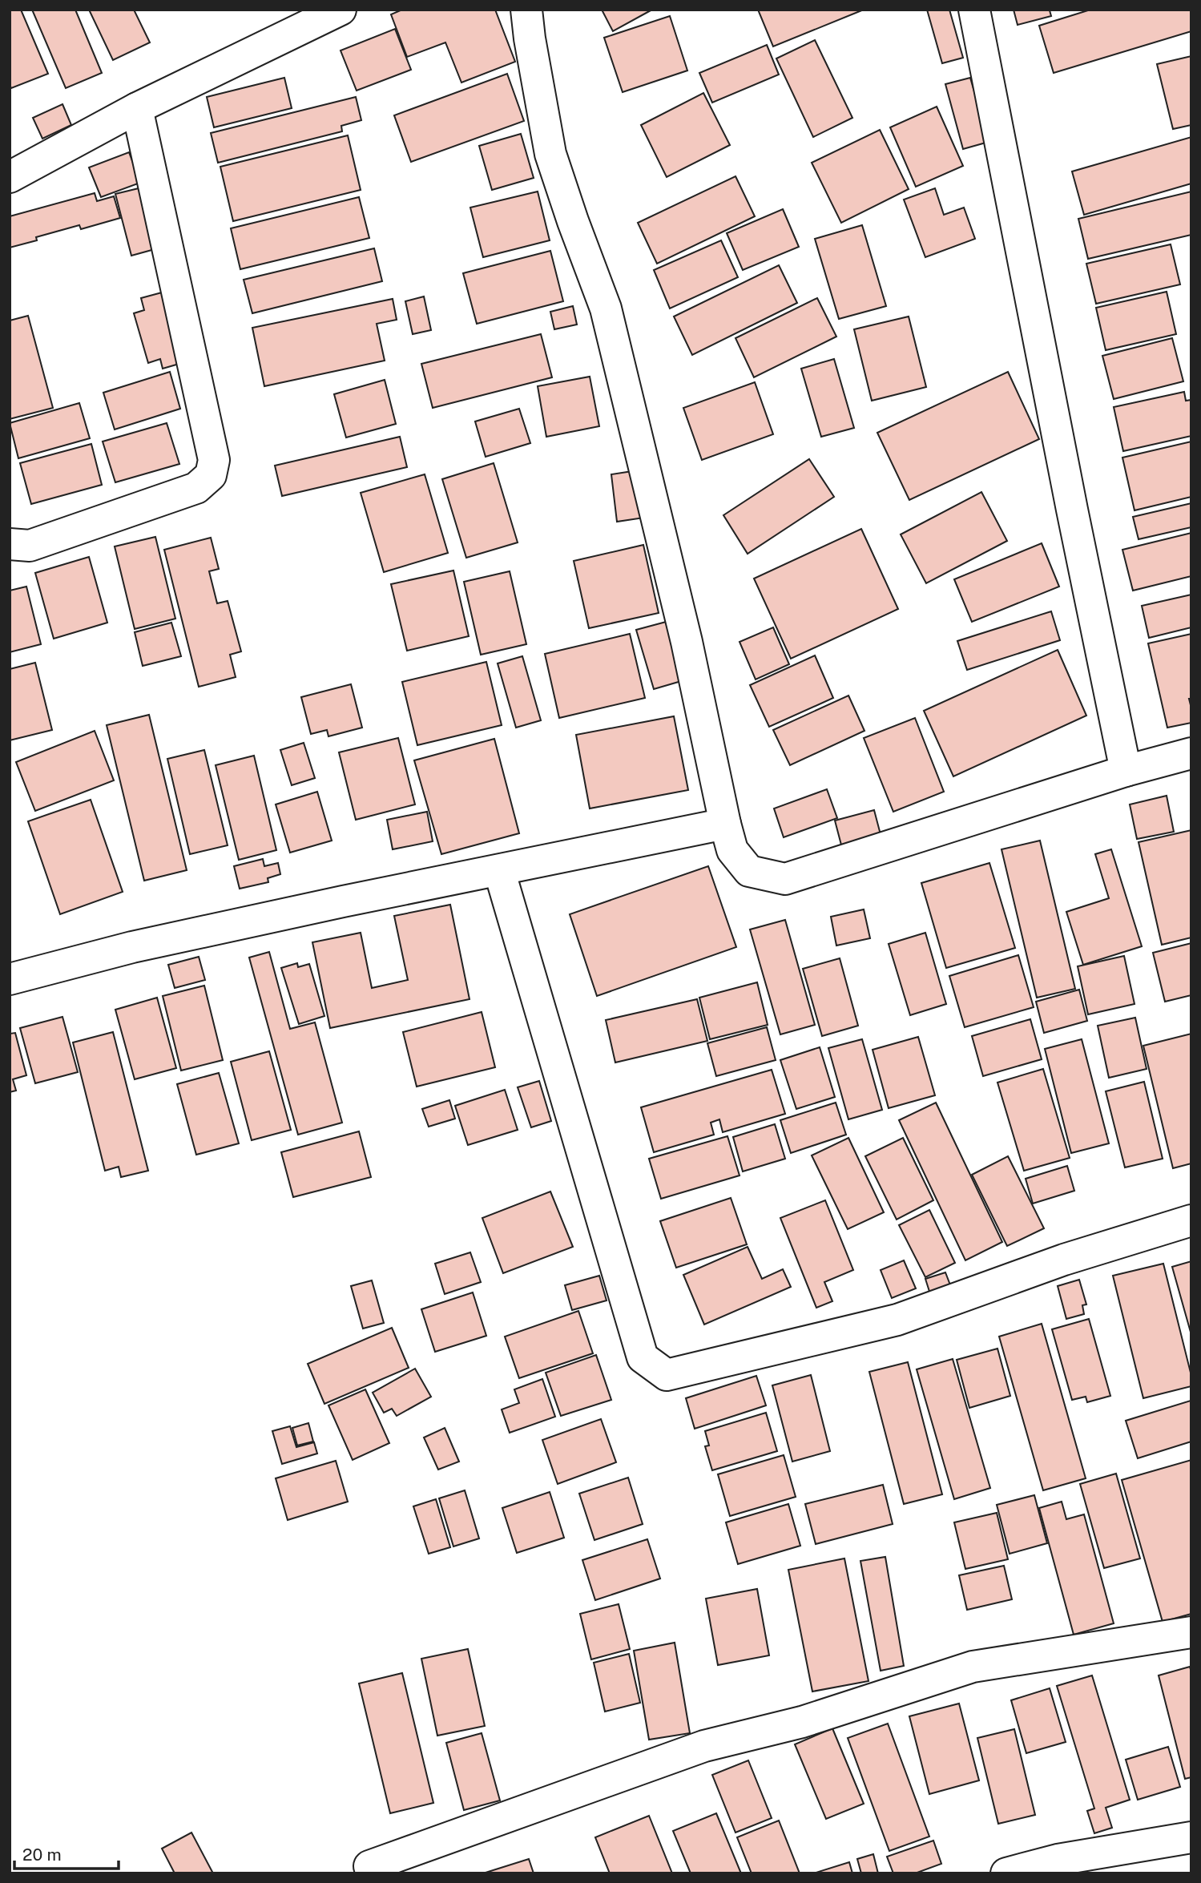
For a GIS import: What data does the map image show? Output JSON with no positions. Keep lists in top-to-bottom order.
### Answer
{
  "scale_bar": "20 m"
}
